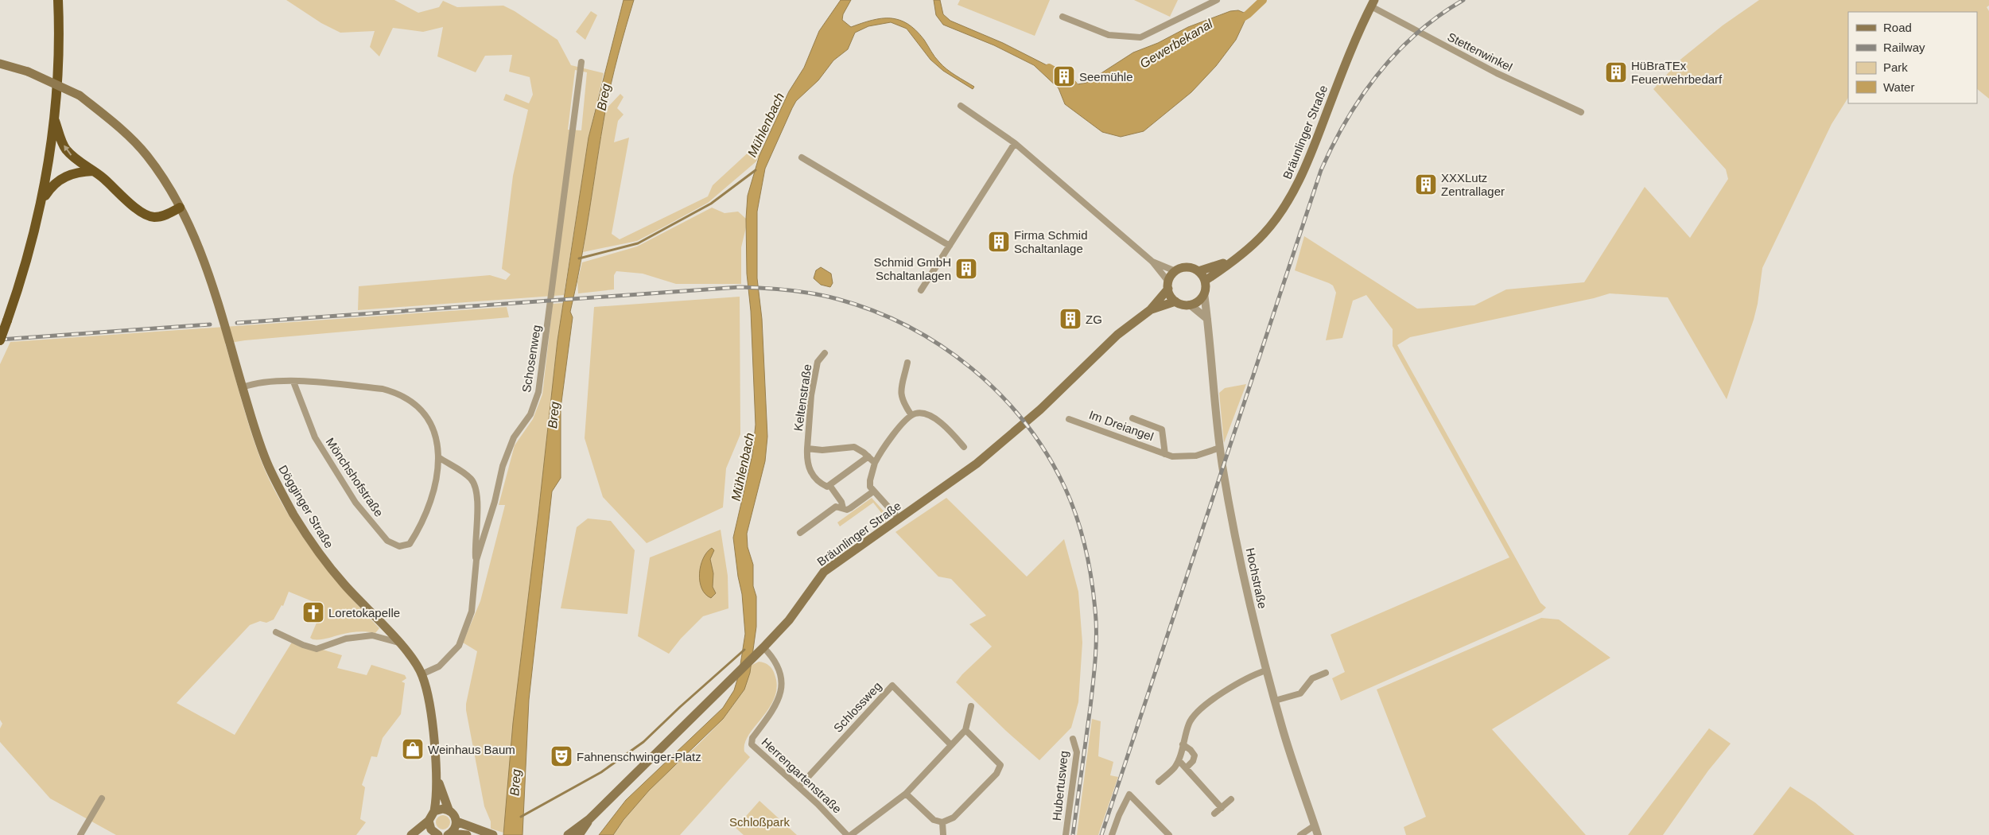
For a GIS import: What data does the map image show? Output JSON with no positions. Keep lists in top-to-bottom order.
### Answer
{
  "streets": {
    "main road": ["Bräunlinger Straße", "Dögginger Straße"],
    "street": [
      "Stettenwinkel",
      "Schosenweg",
      "Keltenstraße",
      "Im Dreiangel",
      "Mönchshofstraße",
      "Hochstraße",
      "Schlossweg",
      "Herrengartenstraße",
      "Hubertusweg"
    ]
  },
  "crossings": [
    ["Stettenwinkel", "Bräunlinger Straße"],
    ["Bräunlinger Straße", "Hochstraße"],
    ["Bräunlinger Straße", "Herrengartenstraße"],
    ["Schosenweg", "Dögginger Straße"],
    ["Im Dreiangel", "Hochstraße"],
    ["Mönchshofstraße", "Dögginger Straße"],
    ["Schlossweg", "Herrengartenstraße"]
  ],
  "water": ["Gewerbekanal", "Breg", "Mühlenbach"],
  "parks": ["Schloßpark"],
  "places": {
    "building": [
      "HüBraTEx Feuerwehrbedarf",
      "Seemühle",
      "XXXLutz Zentrallager",
      "Firma Schmid Schaltanlage",
      "Schmid GmbH Schaltanlagen",
      "ZG"
    ],
    "church": ["Loretokapelle"],
    "shop": ["Weinhaus Baum"],
    "theatre": ["Fahnenschwinger-Platz"]
  },
  "legend": [
    "Road",
    "Railway",
    "Park",
    "Water"
  ]
}
